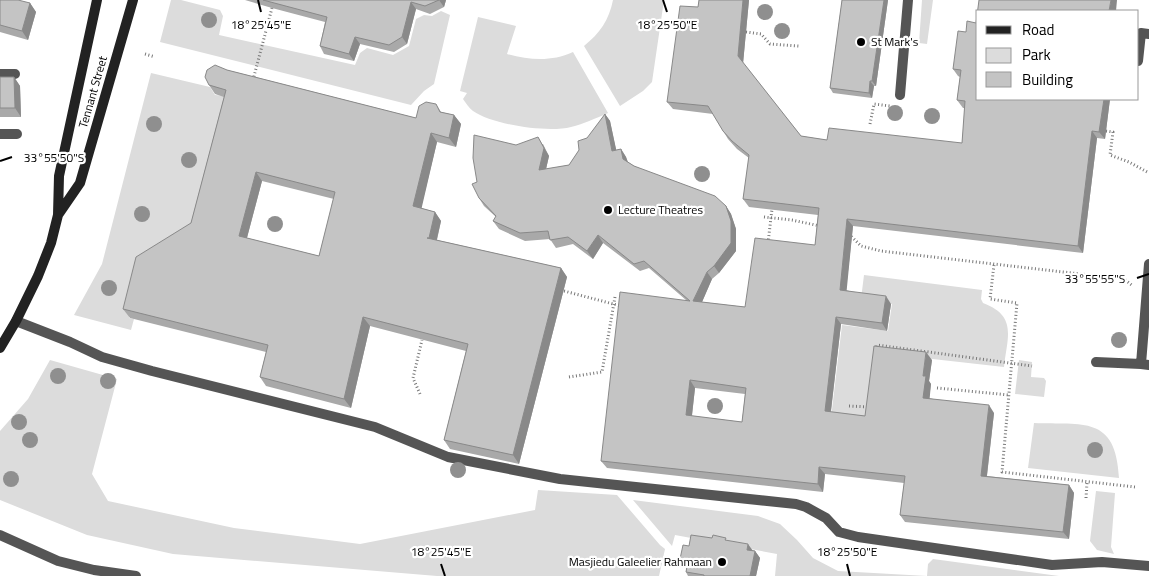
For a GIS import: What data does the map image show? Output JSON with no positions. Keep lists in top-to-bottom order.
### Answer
{
  "streets": {
    "main road": ["Tennant Street"]
  },
  "places": ["St Mark's", "Lecture Theatres", "Masjiedu Galeelier Rahmaan"],
  "legend": ["Road", "Park", "Building"],
  "coordinates": [
    "18°25'45\"E",
    "18°25'50\"E",
    "33°55'50\"S",
    "33°55'55\"S"
  ]
}
